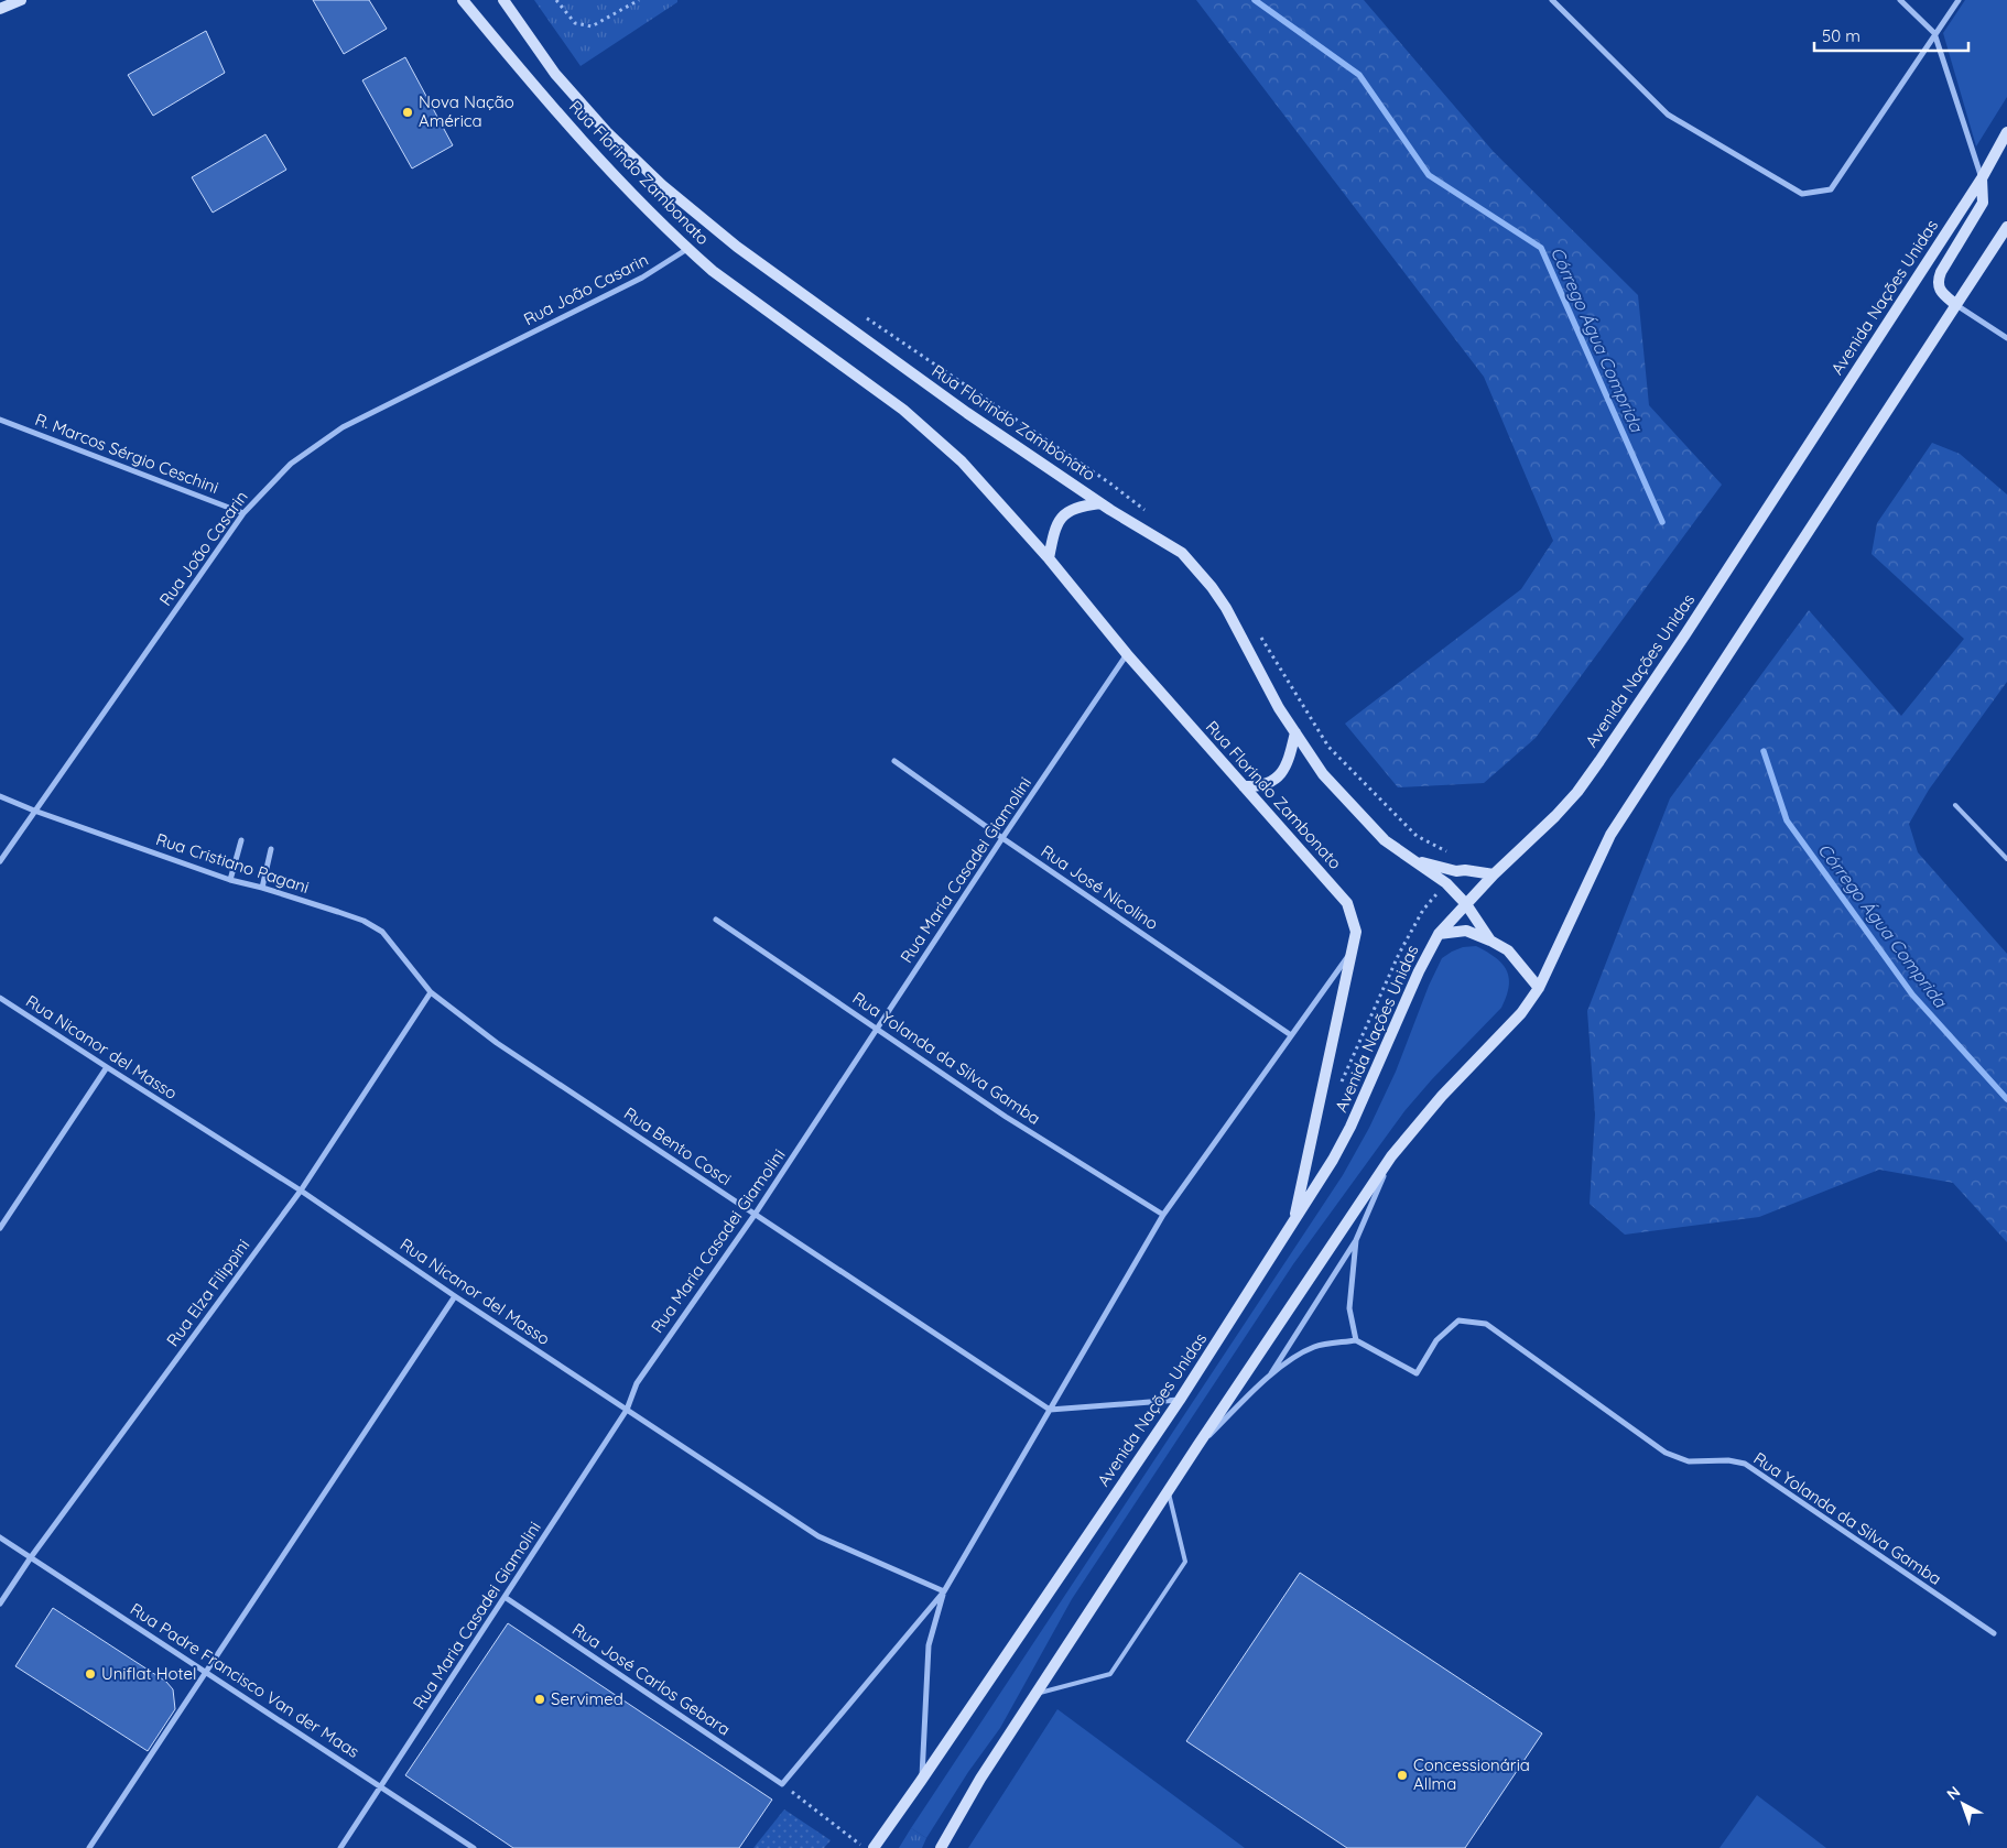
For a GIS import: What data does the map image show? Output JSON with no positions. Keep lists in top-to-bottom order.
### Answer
{
  "streets": {
    "main road": ["Rua Florindo Zambonato", "Avenida Nações Unidas"],
    "street": [
      "Rua João Casarin",
      "R. Marcos Sérgio Ceschini",
      "Rua Cristiano Pagani",
      "Rua Maria Casadei Giamolini",
      "Rua José Nicolino",
      "Rua Nicanor del Masso",
      "Rua Yolanda da Silva Gamba",
      "Rua Bento Cosci",
      "Rua Elza Filippini",
      "Rua José Carlos Gebara",
      "Rua Padre Francisco Van der Maas"
    ]
  },
  "crossings": [
    ["Rua Florindo Zambonato", "Rua João Casarin"],
    ["Rua Florindo Zambonato", "Avenida Nações Unidas"],
    ["Rua Florindo Zambonato", "Rua Maria Casadei Giamolini"],
    ["Rua João Casarin", "R. Marcos Sérgio Ceschini"],
    ["Rua João Casarin", "Rua Cristiano Pagani"],
    ["Rua Cristiano Pagani", "Rua Bento Cosci"],
    ["Rua Cristiano Pagani", "Rua Elza Filippini"],
    ["Rua Maria Casadei Giamolini", "Rua José Nicolino"],
    ["Rua Maria Casadei Giamolini", "Rua Nicanor del Masso"],
    ["Rua Maria Casadei Giamolini", "Rua Yolanda da Silva Gamba"],
    ["Rua Maria Casadei Giamolini", "Rua Bento Cosci"],
    ["Rua Maria Casadei Giamolini", "Rua José Carlos Gebara"],
    ["Rua Maria Casadei Giamolini", "Rua Padre Francisco Van der Maas"],
    ["Rua Nicanor del Masso", "Rua Elza Filippini"],
    ["Rua Bento Cosci", "Rua Elza Filippini"],
    ["Rua Elza Filippini", "Rua Padre Francisco Van der Maas"]
  ],
  "water": ["Córrego Água Comprida"],
  "places": [
    "Nova Nação América",
    "Uniflat Hotel",
    "Servimed",
    "Concessionária Allma"
  ],
  "scale_bar": "50 m",
  "north": "top left"
}
